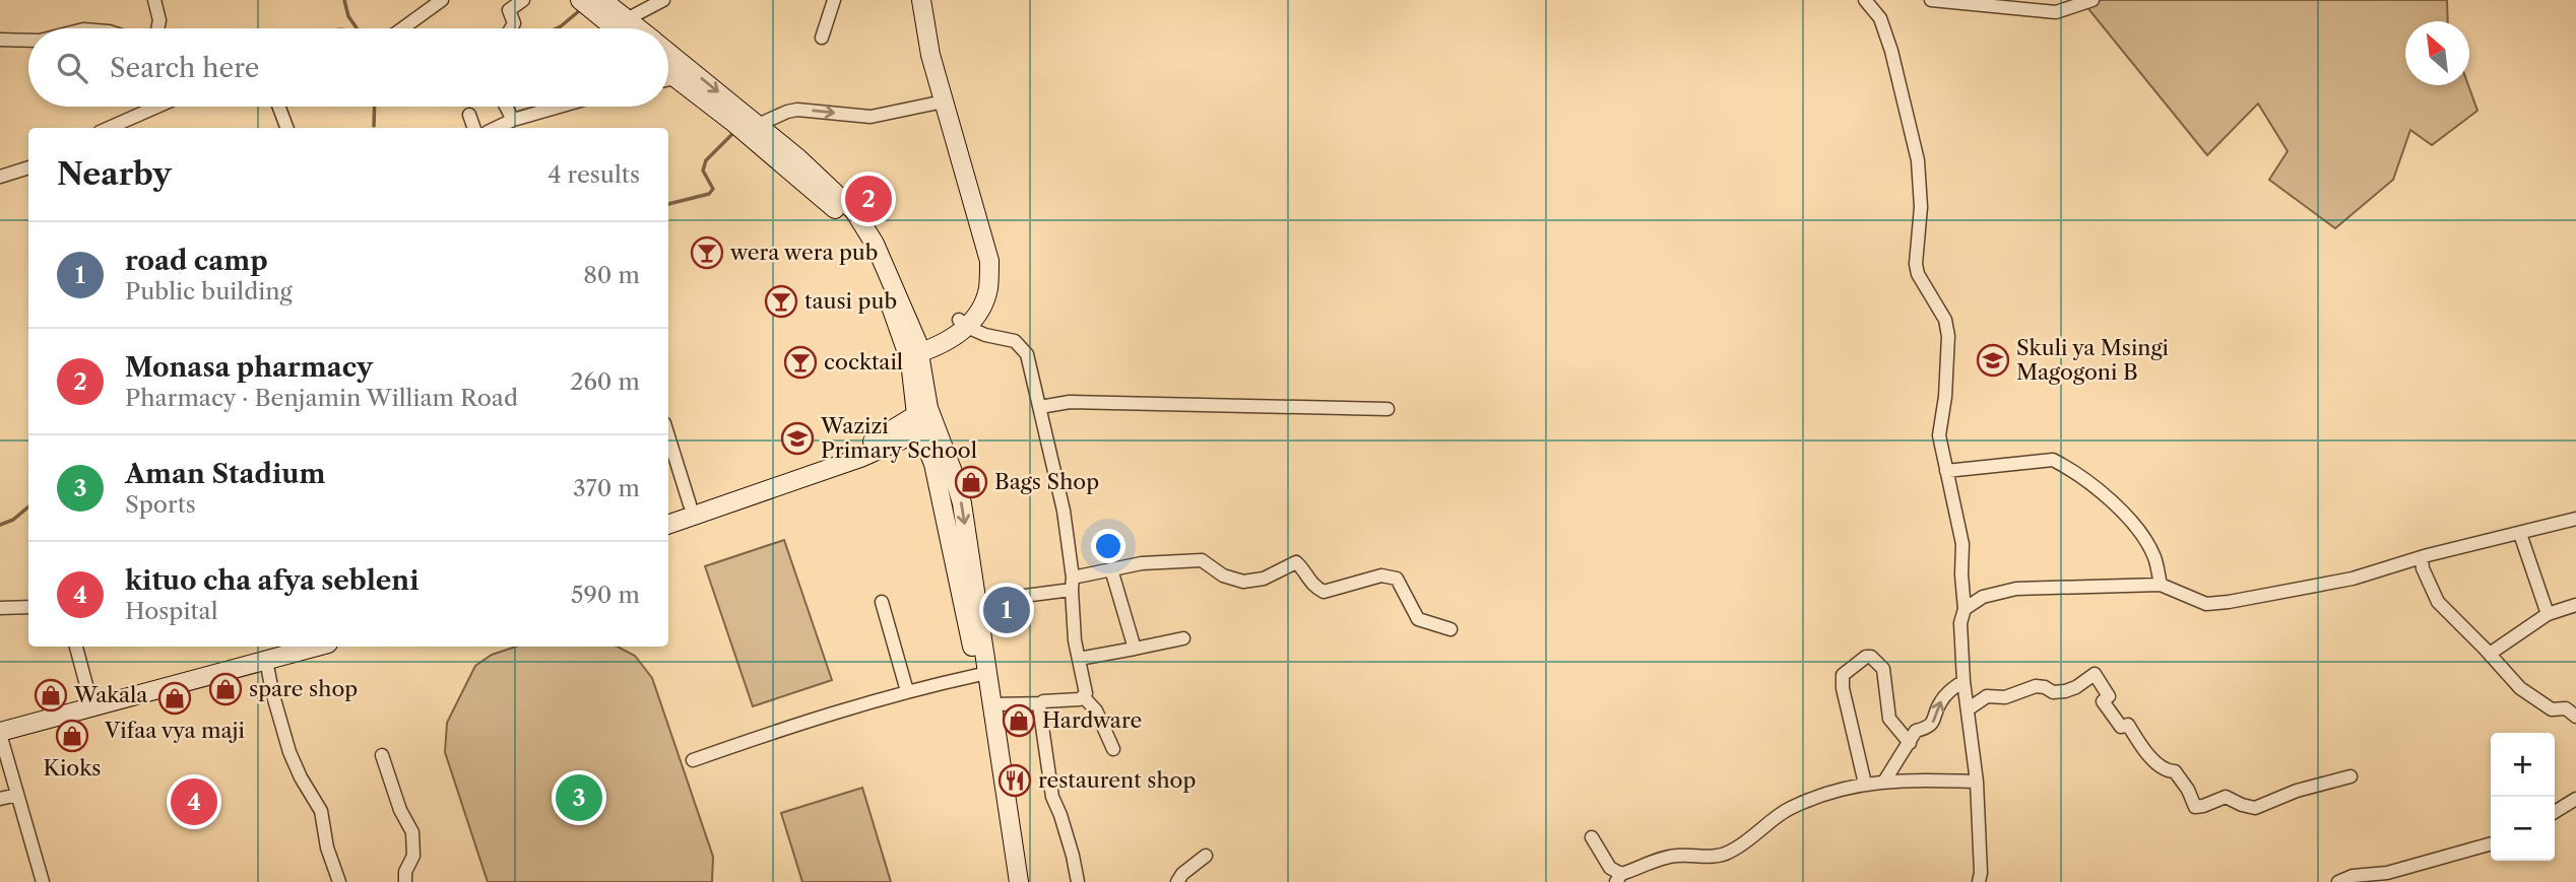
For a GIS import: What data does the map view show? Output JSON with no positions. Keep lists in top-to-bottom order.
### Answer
{
  "places": {
    "bar": ["wera wera pub", "tausi pub", "cocktail"],
    "school or university": ["Skuli ya Msingi Magogoni B", "Wazizi Primary School"],
    "shop": [
      "Bags Shop",
      "spare shop",
      "Wakala",
      "Vifaa vya maji",
      "Hardware",
      "Kioks"
    ],
    "restaurant": ["restaurent shop"]
  },
  "north": "top left",
  "page": {
    "search": "Search here",
    "heading": ["Nearby", "4 results"],
    "pins": [
      "2",
      "1",
      "3",
      "4"
    ],
    "list": [
      {
        "mark": "1",
        "name": "road camp",
        "note": "Public building",
        "value": "80 m"
      },
      {
        "mark": "2",
        "name": "Monasa pharmacy",
        "note": "Pharmacy · Benjamin William Road",
        "value": "260 m"
      },
      {
        "mark": "3",
        "name": "Aman Stadium",
        "note": "Sports",
        "value": "370 m"
      },
      {
        "mark": "4",
        "name": "kituo cha afya sebleni",
        "note": "Hospital",
        "value": "590 m"
      }
    ],
    "map_buttons": ["+", "−"]
  }
}
